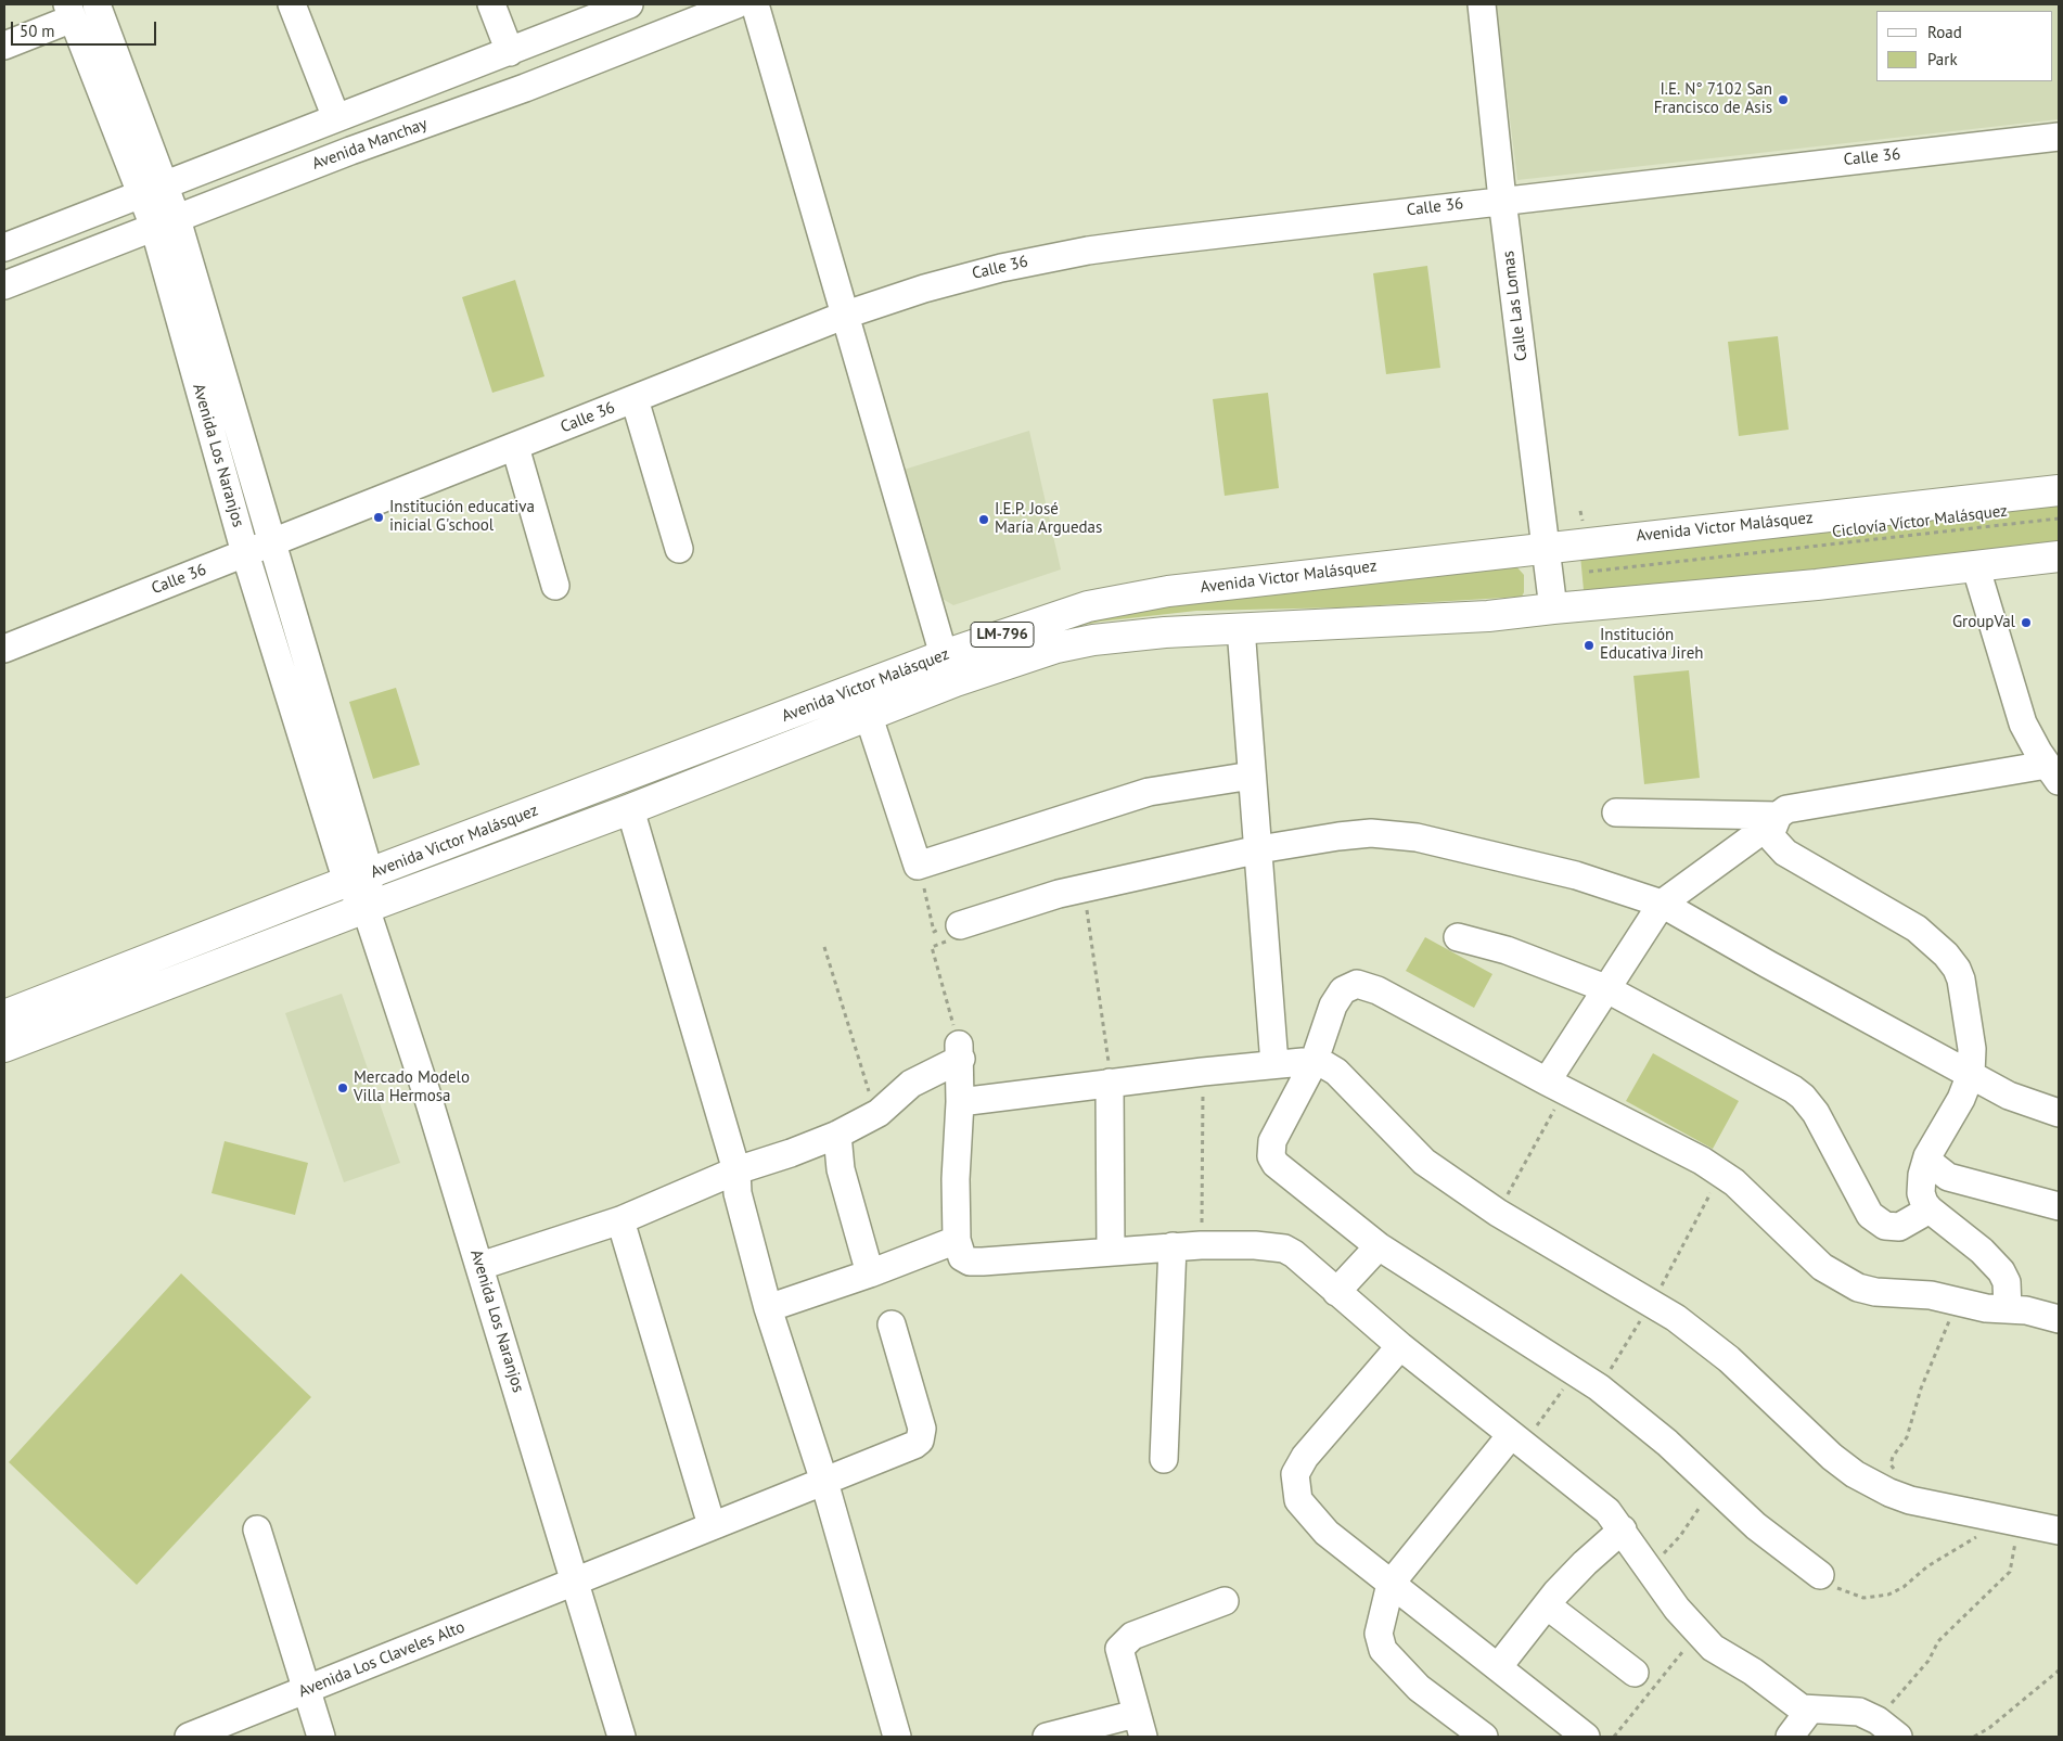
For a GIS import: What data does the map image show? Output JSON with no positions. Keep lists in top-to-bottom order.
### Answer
{
  "streets": {
    "main road": ["Avenida Victor Malásquez", "LM-796"],
    "street": [
      "Avenida Manchay",
      "Calle 36",
      "Calle Las Lomas",
      "Avenida Los Naranjos",
      "Avenida Los Claveles Alto"
    ],
    "path": ["Ciclovía Víctor Malásquez"]
  },
  "crossings": [
    ["Avenida Manchay", "Avenida Los Naranjos"],
    ["Calle 36", "Calle Las Lomas"],
    ["Calle 36", "Avenida Los Naranjos"],
    ["Calle Las Lomas", "Avenida Victor Malásquez"],
    ["Avenida Los Naranjos", "Avenida Victor Malásquez"],
    ["Avenida Los Naranjos", "Avenida Los Claveles Alto"]
  ],
  "places": [
    "I.E. N° 7102 San Francisco de Asis",
    "Institución educativa inicial G'school",
    "I.E.P. José María Arguedas",
    "GroupVal",
    "Institución Educativa Jireh",
    "Mercado Modelo Villa Hermosa"
  ],
  "legend": ["Road", "Park"],
  "scale_bar": "50 m"
}
